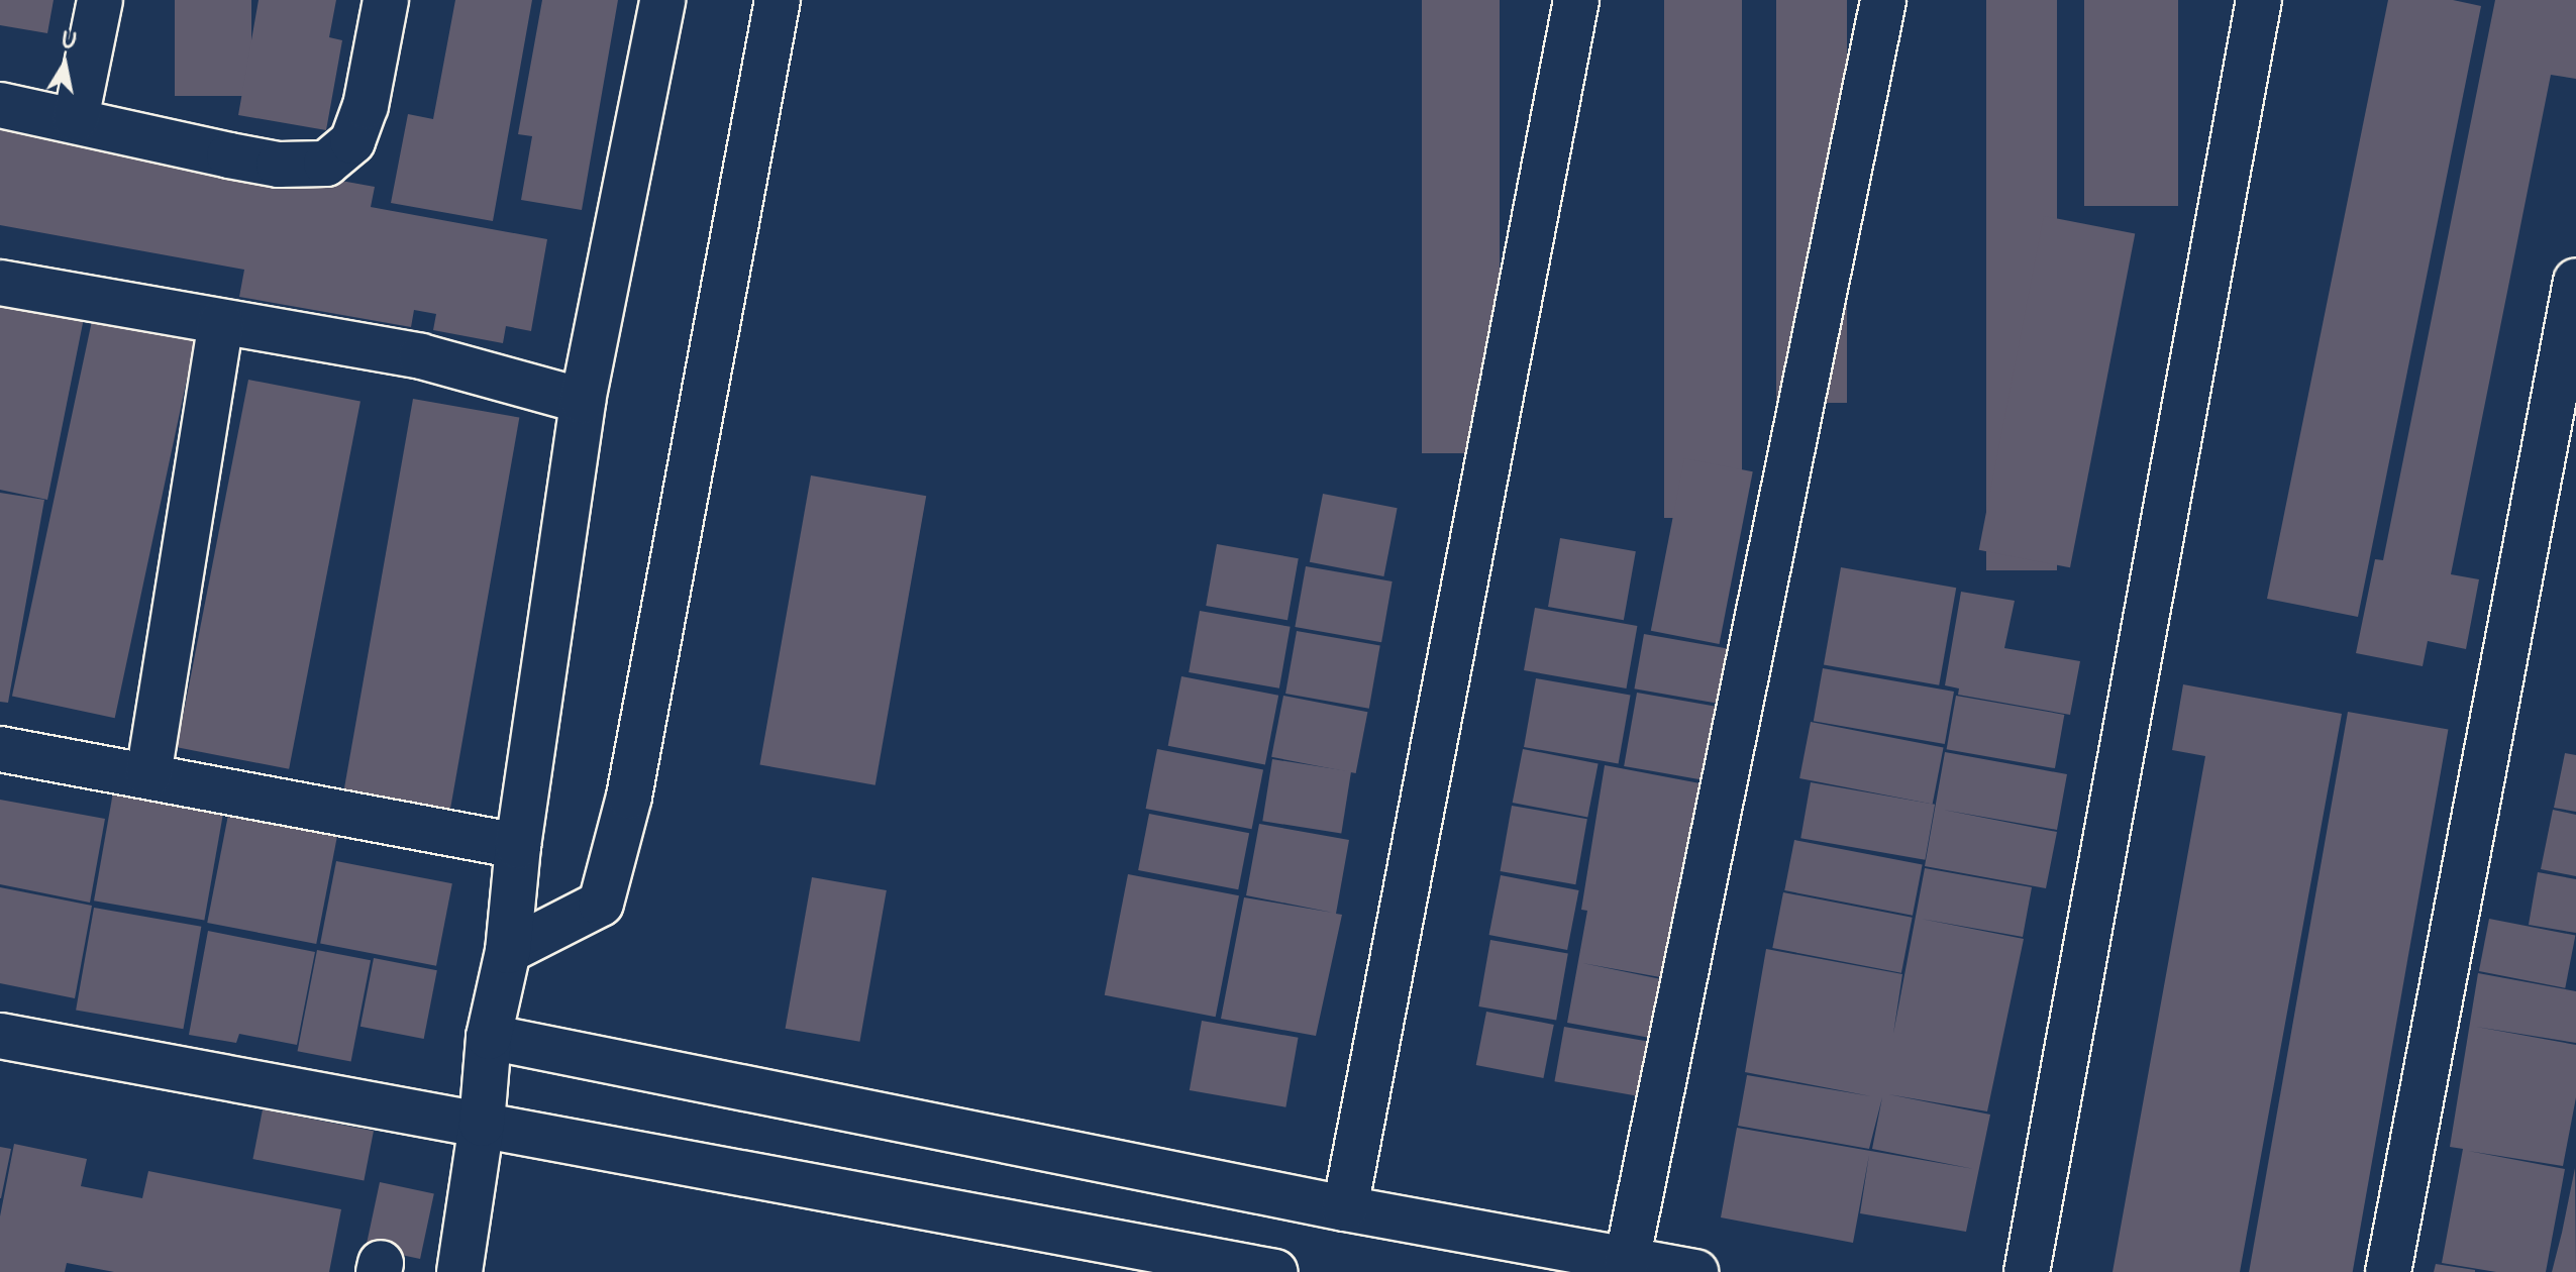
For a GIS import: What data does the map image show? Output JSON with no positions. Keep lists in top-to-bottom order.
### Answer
{
  "north": "top"
}
